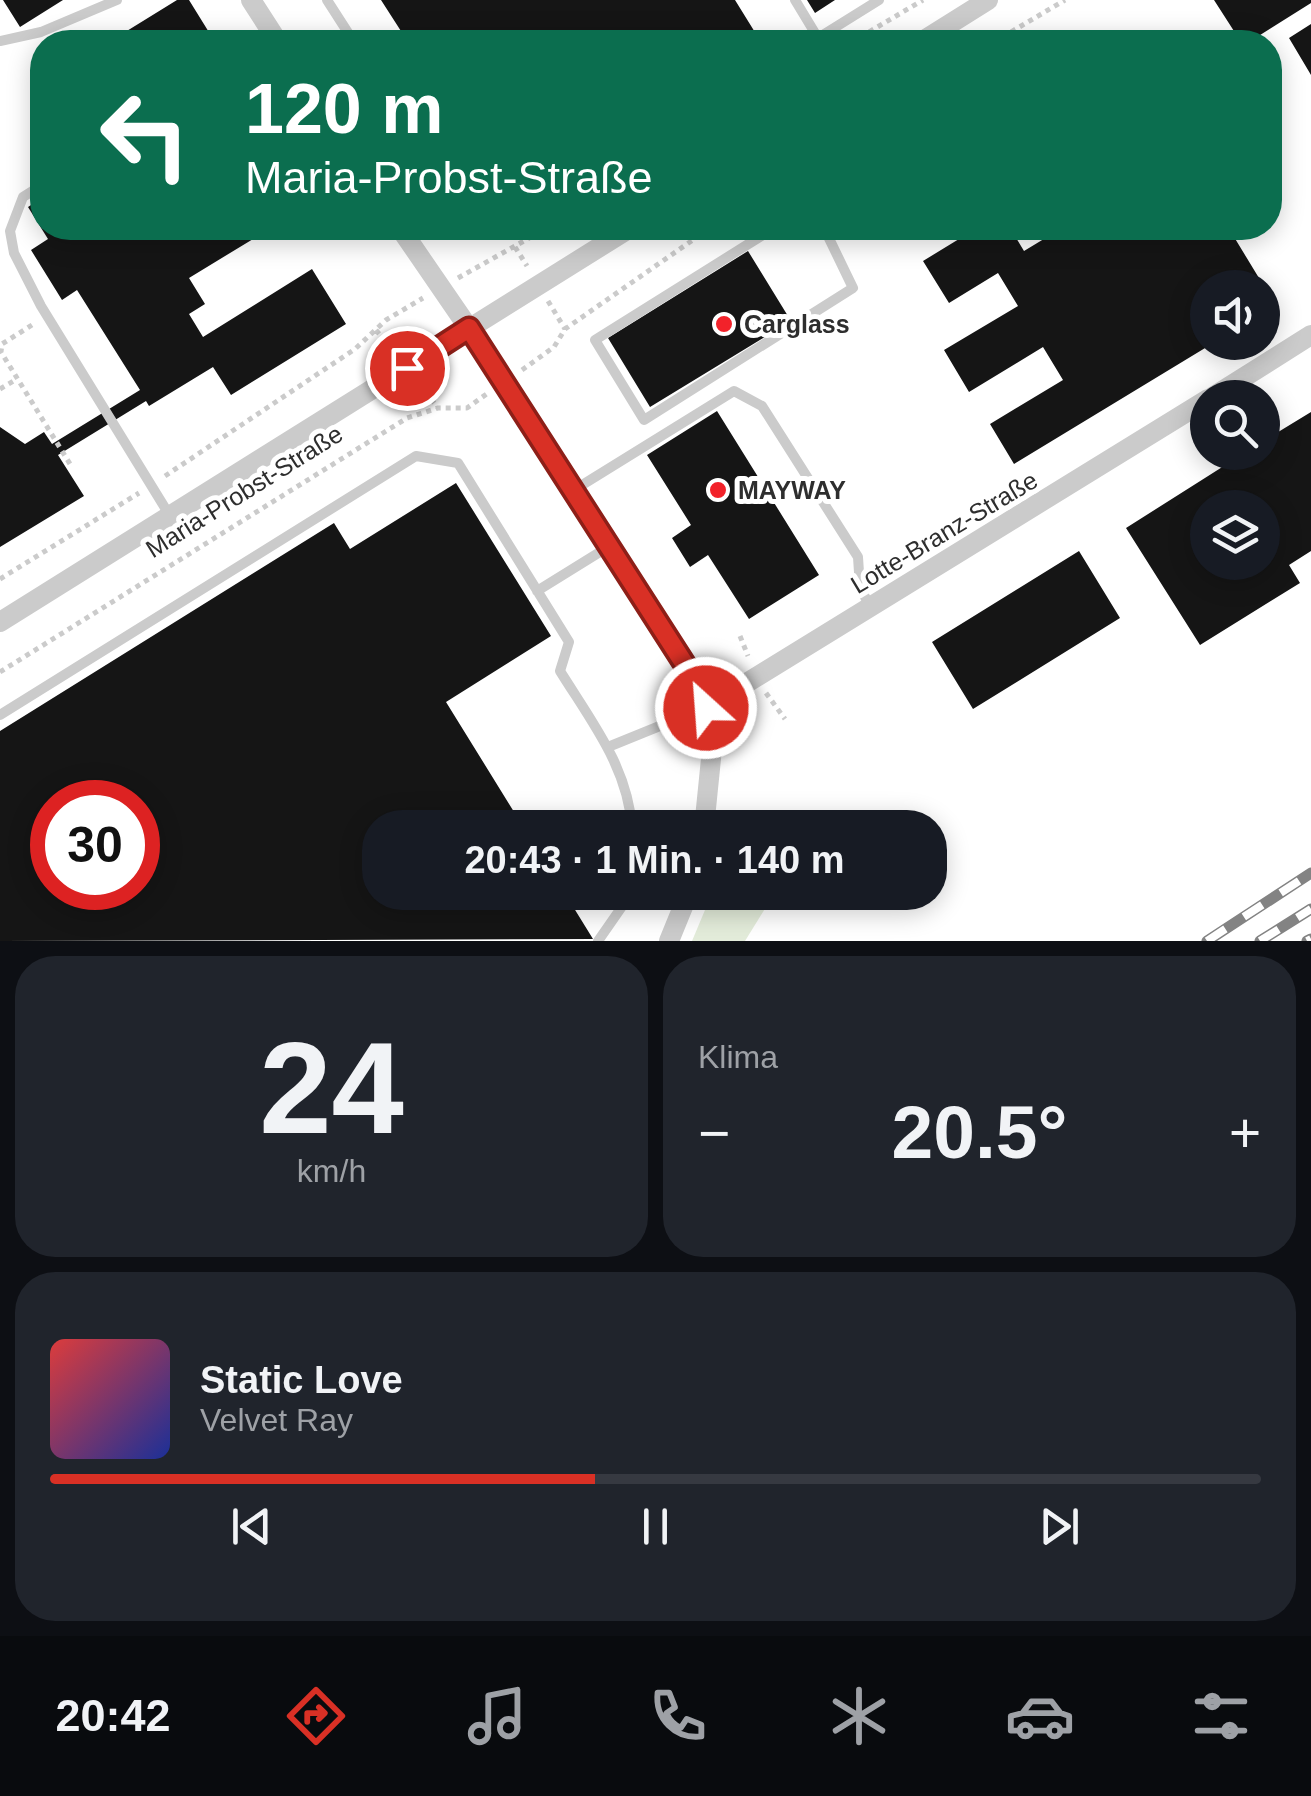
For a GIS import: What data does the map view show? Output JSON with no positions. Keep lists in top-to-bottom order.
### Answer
{
  "streets": {
    "street": ["Maria-Probst-Straße", "Lotte-Branz-Straße"]
  },
  "places": ["Carglass", "MAYWAY"],
  "page": {
    "turn": ["120 m", "Maria-Probst-Straße"],
    "limit": "30",
    "trip": "20:43 · 1 Min. · 140 m",
    "tile": [
      ["24", "km/h"],
      "Klima"
    ],
    "heat": ["−", "20.5°", "+"],
    "song": ["Static Love", "Velvet Ray"],
    "tabs": "20:42"
  }
}
